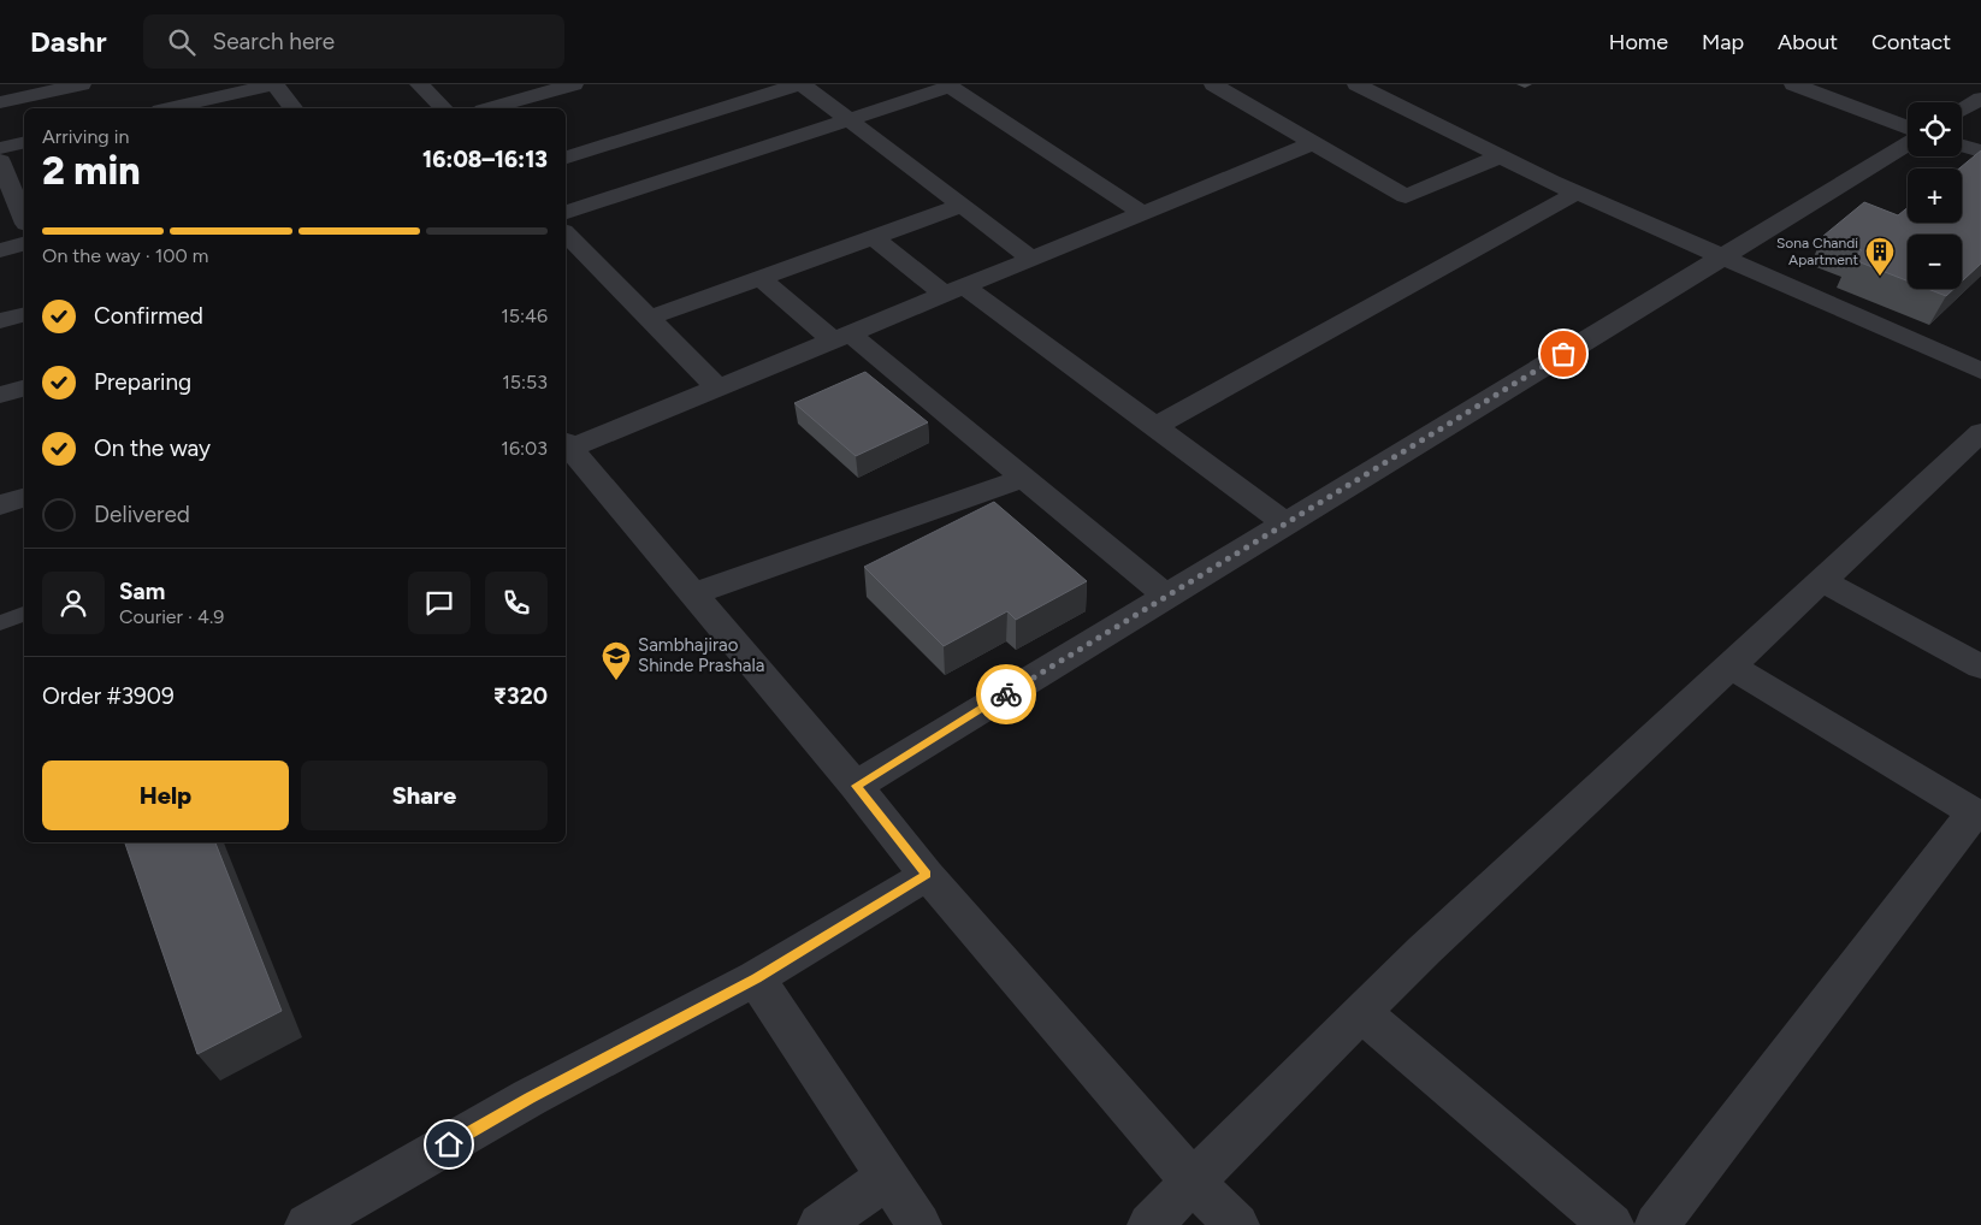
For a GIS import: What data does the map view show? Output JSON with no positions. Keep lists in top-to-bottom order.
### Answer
{
  "places": {
    "building": ["Sona Chandi Apartment"],
    "school or university": ["Sambhajirao Shinde Prashala"]
  },
  "page": {
    "header": "Dashr",
    "search": "Search here",
    "nav": [
      "Home",
      "Map",
      "About",
      "Contact"
    ],
    "map_buttons": ["+", "−"],
    "heading": ["2 min", "Arriving in", "16:08–16:13"],
    "panel": [
      "Sam",
      "Courier · 4.9",
      "Order #3909",
      "₹320"
    ],
    "bar": "On the way · 100 m",
    "list": [
      ["Confirmed", "15:46"],
      ["Preparing", "15:53"],
      ["On the way", "16:03"],
      "Delivered"
    ],
    "buttons": ["Help", "Share"]
  }
}
